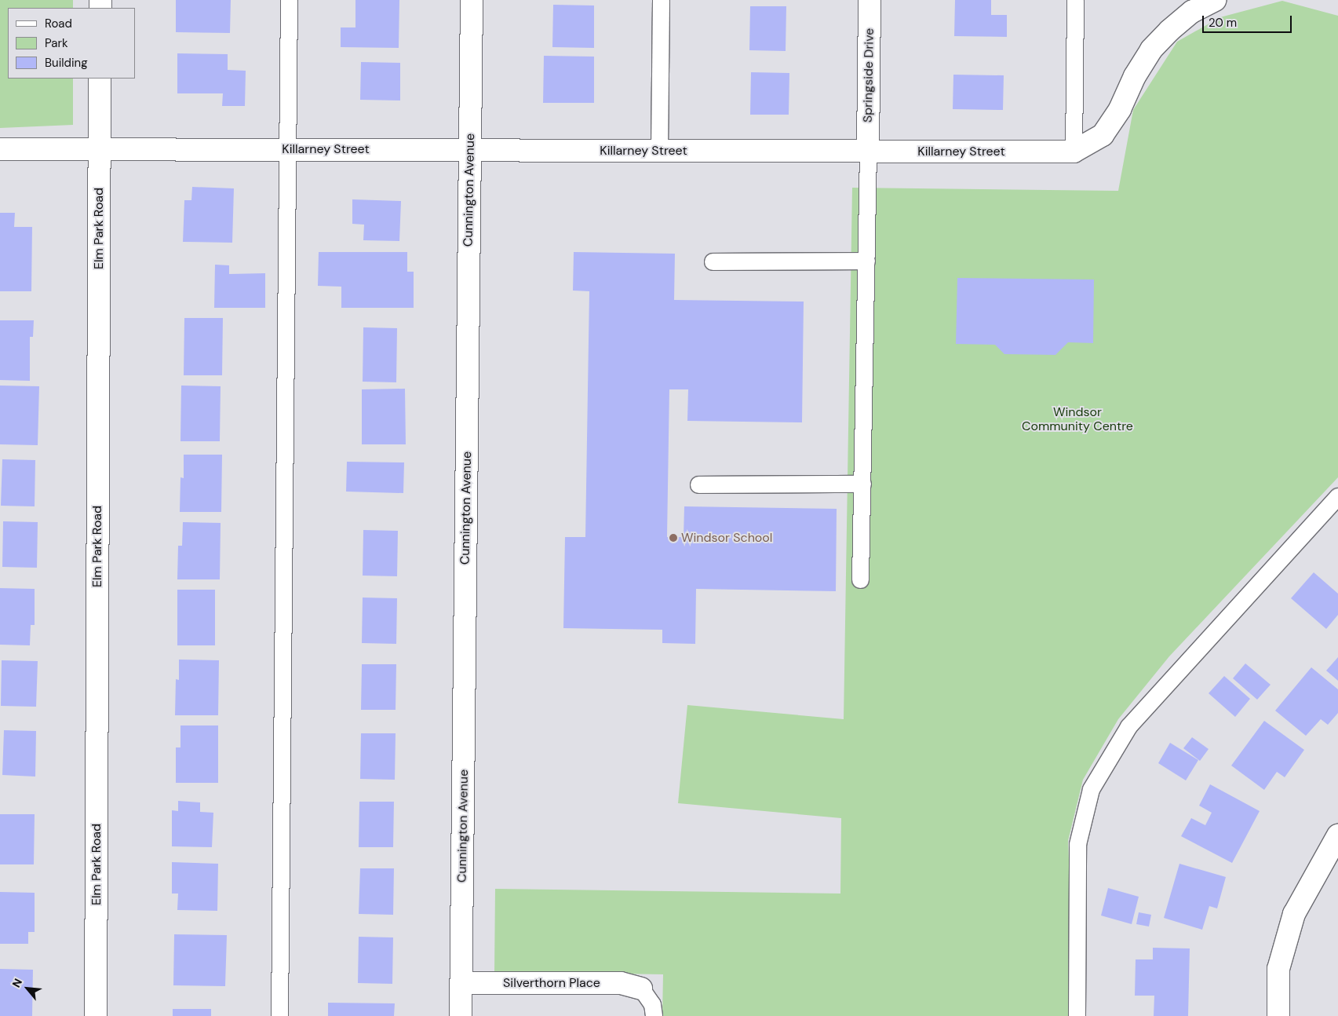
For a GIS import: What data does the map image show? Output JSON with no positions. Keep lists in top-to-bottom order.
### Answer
{
  "streets": {
    "street": [
      "Springside Drive",
      "Killarney Street",
      "Cunnington Avenue",
      "Elm Park Road",
      "Silverthorn Place"
    ]
  },
  "crossings": [
    ["Springside Drive", "Killarney Street"],
    ["Killarney Street", "Cunnington Avenue"],
    ["Killarney Street", "Elm Park Road"],
    ["Cunnington Avenue", "Silverthorn Place"]
  ],
  "parks": ["Windsor Community Centre"],
  "places": ["Windsor School"],
  "legend": ["Road", "Park", "Building"],
  "scale_bar": "20 m",
  "north": "top left"
}
